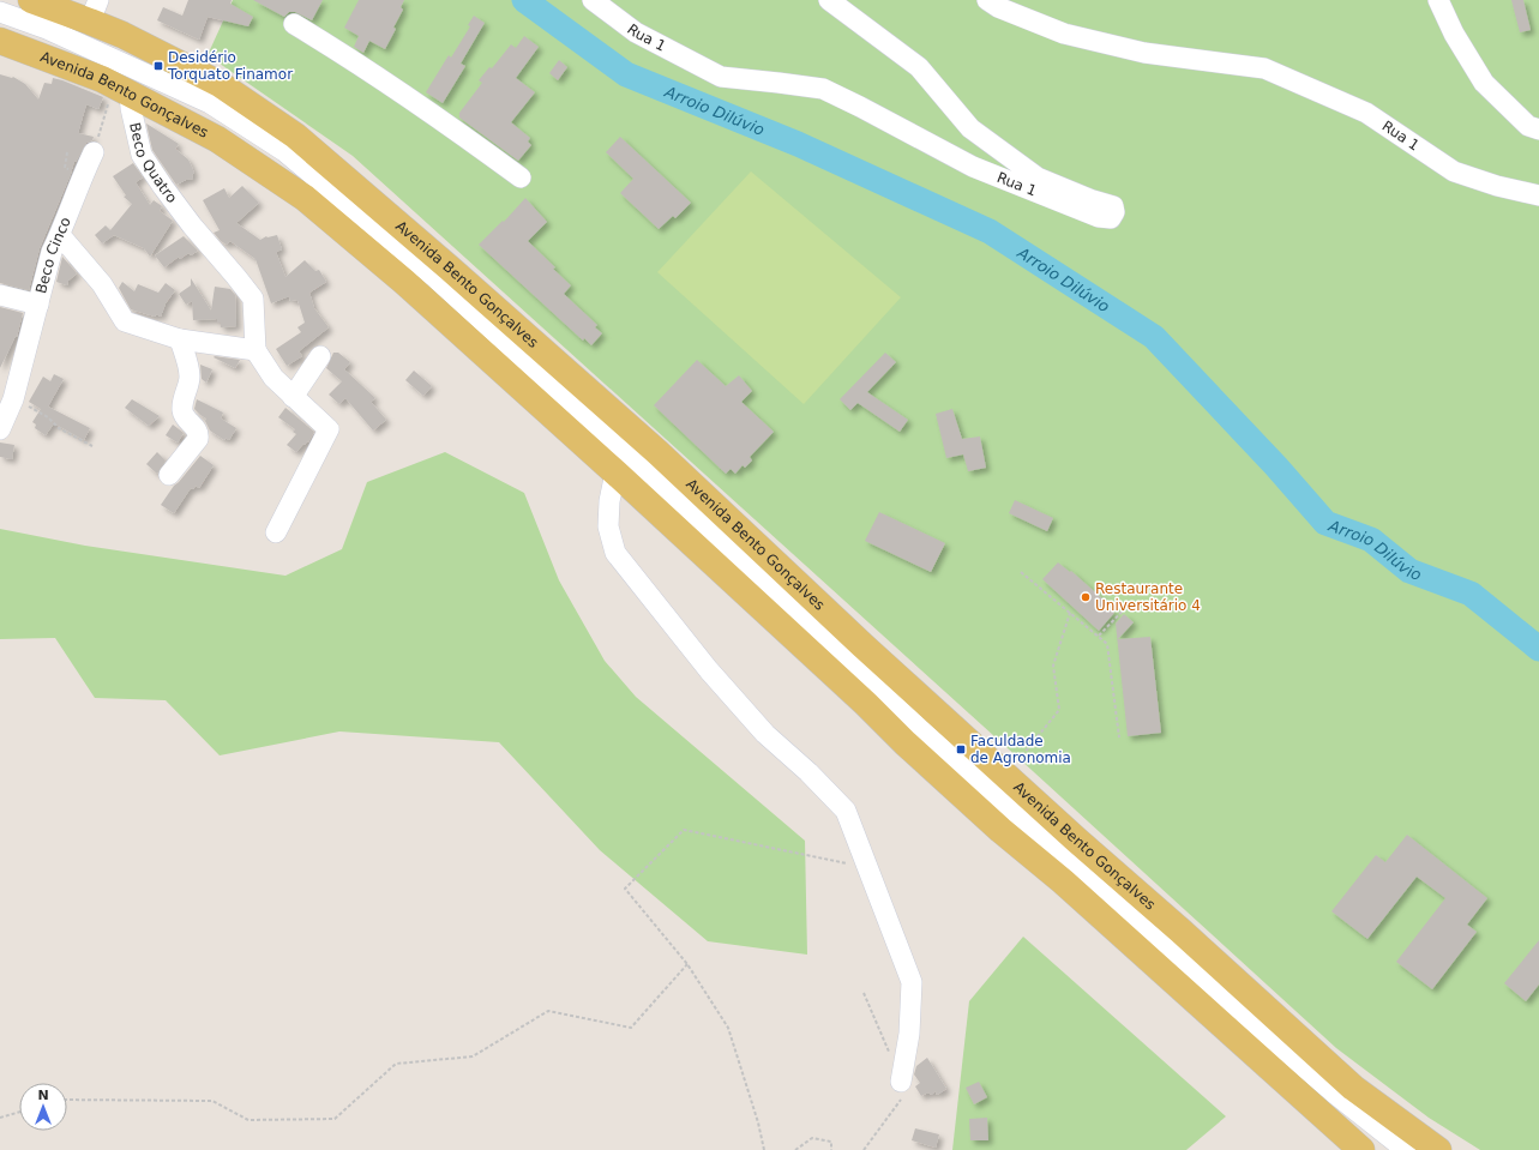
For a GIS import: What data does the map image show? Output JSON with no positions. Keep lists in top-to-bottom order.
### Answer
{
  "streets": {
    "main road": ["Avenida Bento Gonçalves"],
    "street": ["Rua 1", "Beco Quatro", "Beco Cinco"]
  },
  "crossings": [
    ["Avenida Bento Gonçalves", "Beco Quatro"]
  ],
  "water": ["Arroio Dilúvio"],
  "places": {
    "transit": ["Desidério Torquato Finamor", "Faculdade de Agronomia"],
    "other": ["Restaurante Universitário 4"]
  },
  "north": "top"
}
